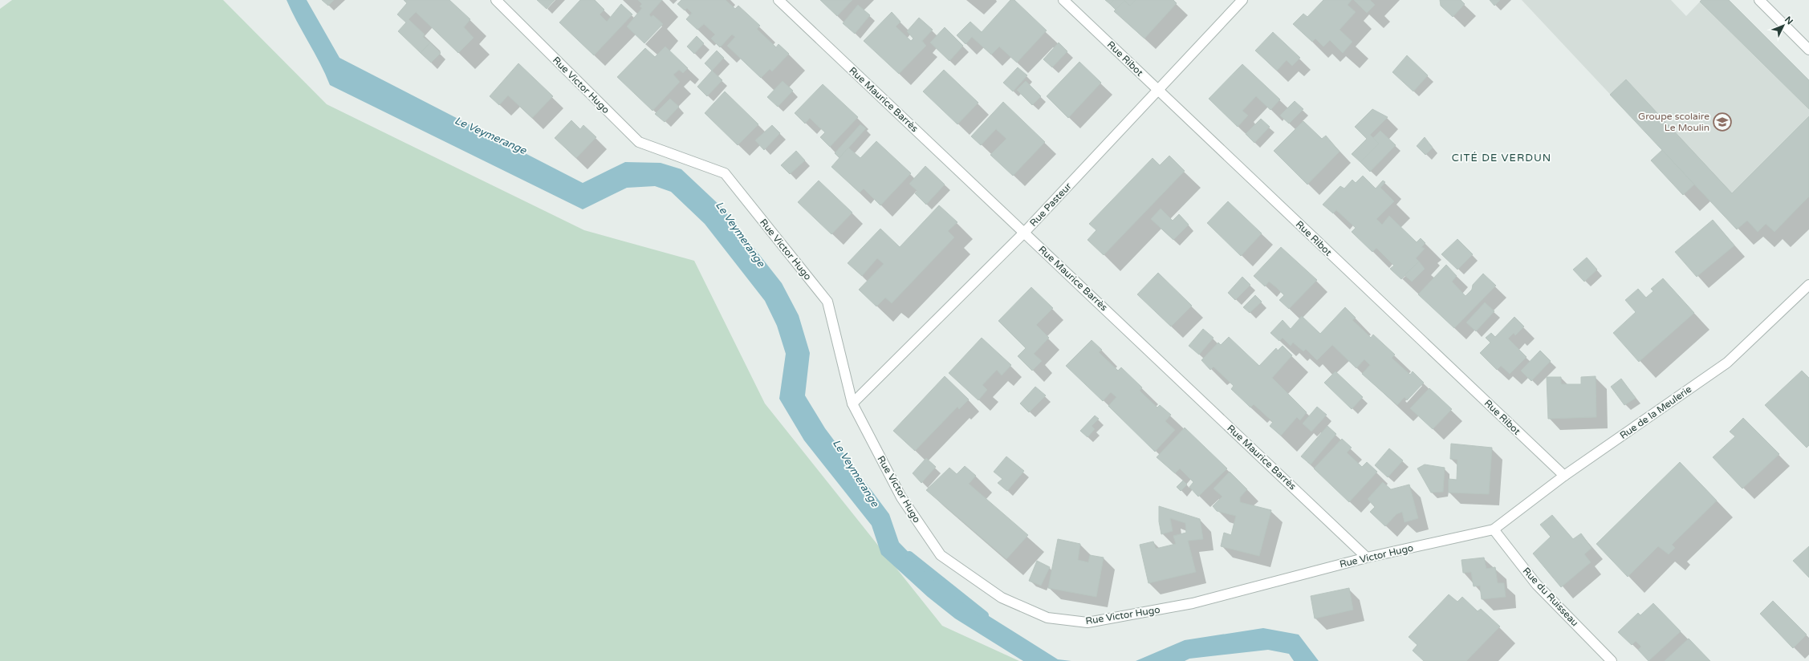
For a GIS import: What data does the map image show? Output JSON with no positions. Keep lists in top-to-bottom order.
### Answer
{
  "streets": {
    "street": [
      "Rue Ribot",
      "Rue Victor Hugo",
      "Rue Maurice Barrès",
      "Rue Pasteur",
      "Rue de la Meulerie",
      "Rue du Ruisseau"
    ]
  },
  "crossings": [
    ["Rue Ribot", "Rue Pasteur"],
    ["Rue Ribot", "Rue de la Meulerie"],
    ["Rue Victor Hugo", "Rue Maurice Barrès"],
    ["Rue Victor Hugo", "Rue Pasteur"],
    ["Rue Victor Hugo", "Rue de la Meulerie"],
    ["Rue Victor Hugo", "Rue du Ruisseau"],
    ["Rue Maurice Barrès", "Rue Pasteur"],
    ["Rue de la Meulerie", "Rue du Ruisseau"]
  ],
  "districts": ["CITÉ DE VERDUN"],
  "water": ["Le Veymerange"],
  "places": {
    "school or university": ["Groupe scolaire Le Moulin"]
  },
  "north": "top right"
}
